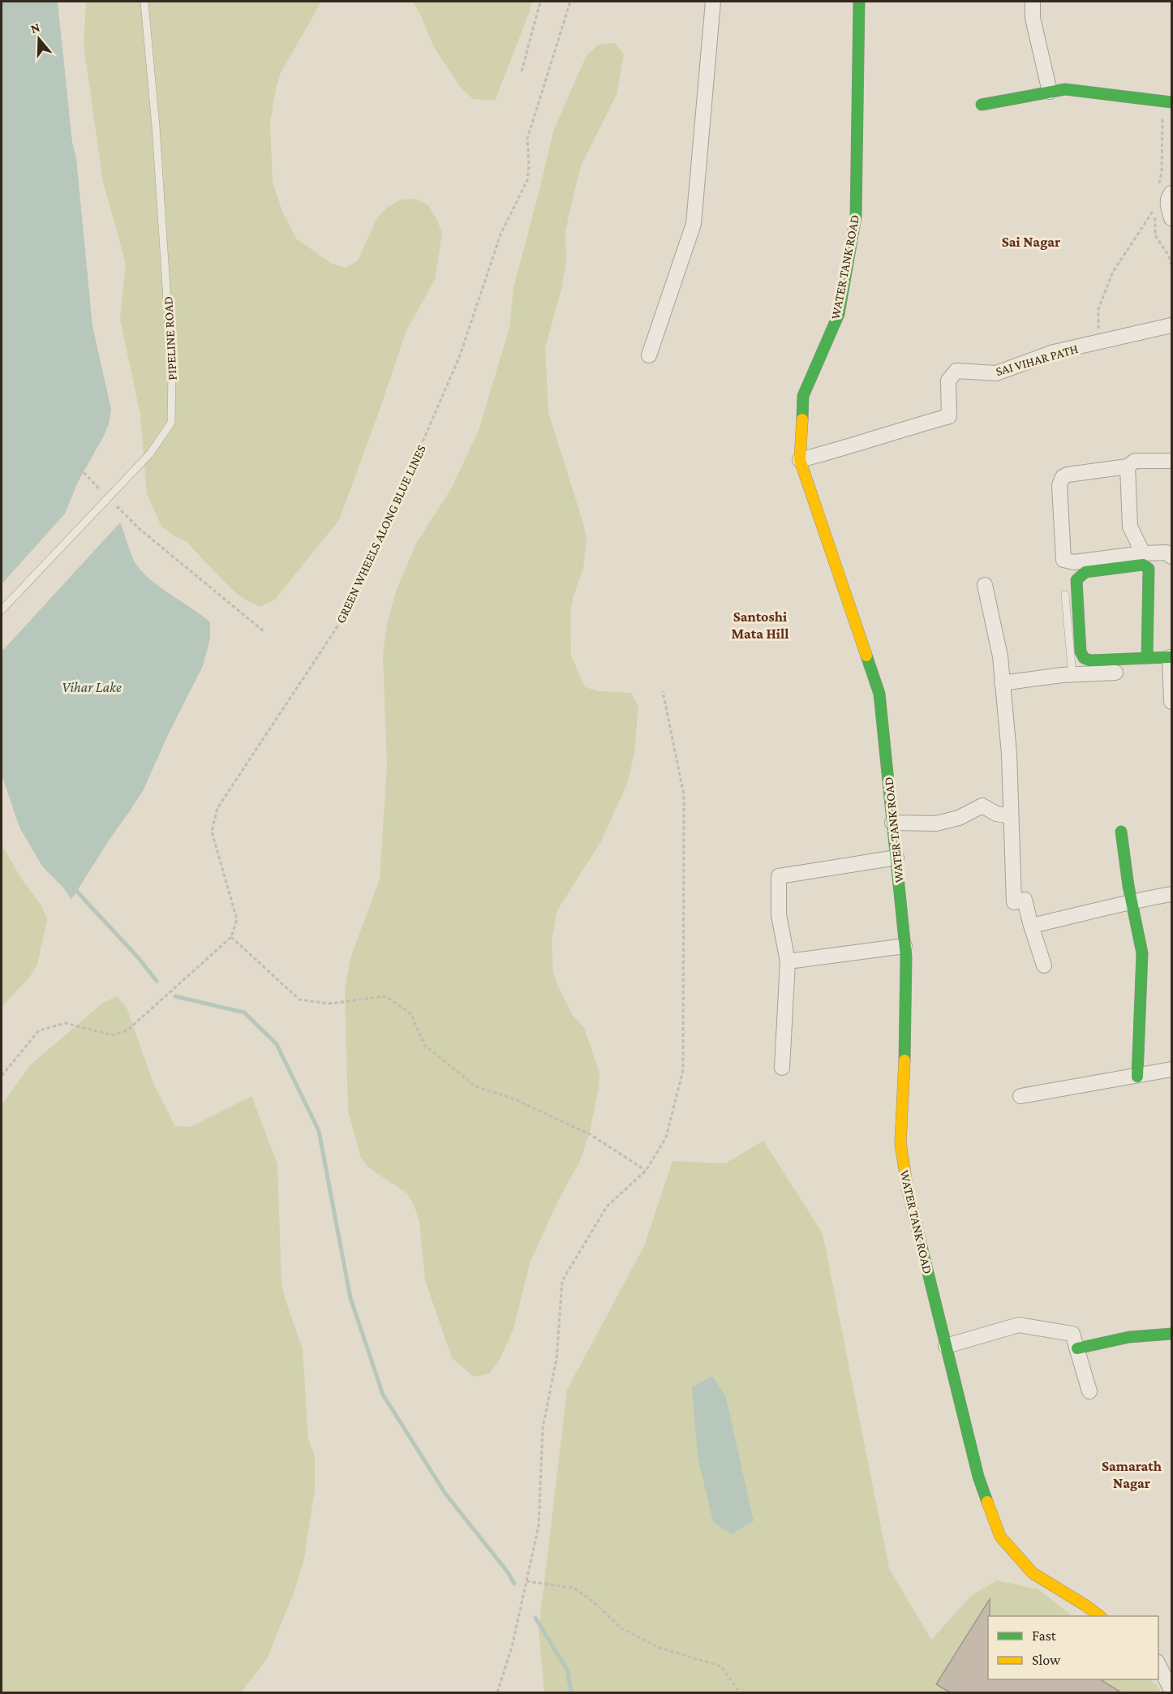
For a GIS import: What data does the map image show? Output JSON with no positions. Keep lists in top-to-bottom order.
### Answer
{
  "streets": {
    "street": ["WATER TANK ROAD", "SAI VIHAR PATH"],
    "lane": ["PIPELINE ROAD"],
    "path": ["GREEN WHEELS ALONG BLUE LINES"]
  },
  "crossings": [
    ["WATER TANK ROAD", "SAI VIHAR PATH"]
  ],
  "districts": ["Sai Nagar", "Santoshi Mata Hill", "Samarath Nagar"],
  "water": ["Vihar Lake"],
  "legend": ["Fast", "Slow"],
  "north": "top"
}
